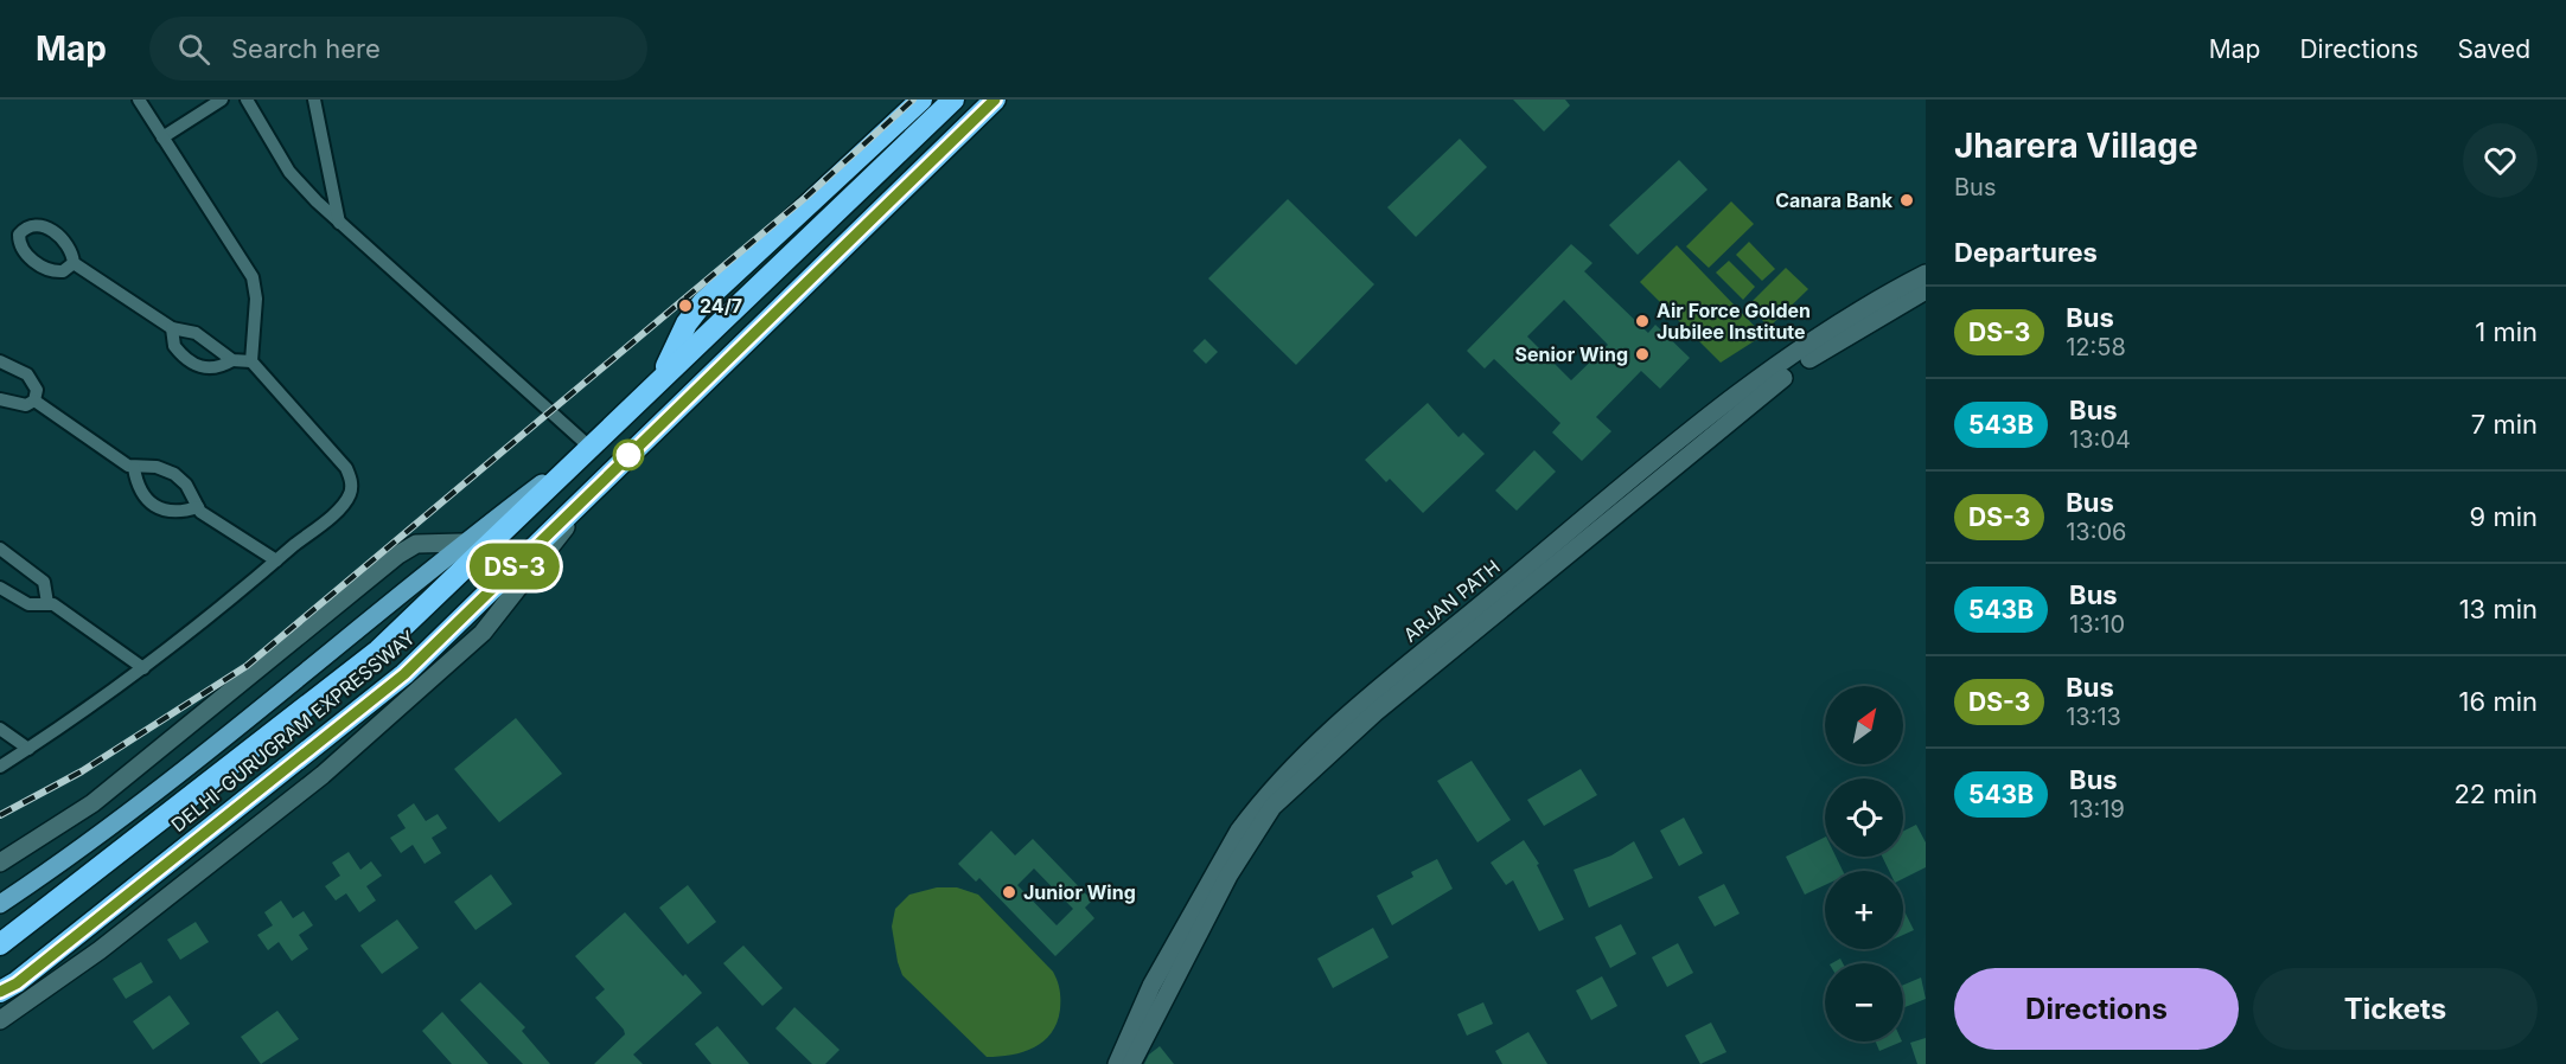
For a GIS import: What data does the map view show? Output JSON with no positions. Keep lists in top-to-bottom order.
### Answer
{
  "streets": {
    "highway": ["DELHI-GURUGRAM EXPRESSWAY"],
    "main road": ["ARJAN PATH"]
  },
  "places": [
    "Canara Bank",
    "24/7",
    "Air Force Golden Jubilee Institute",
    "Senior Wing",
    "Junior Wing"
  ],
  "lines": ["bus line DS-3"],
  "north": "top right",
  "page": {
    "header": "Map",
    "search": "Search here",
    "nav": ["Map", "Directions", "Saved"],
    "on_map": "DS-3",
    "heading": [
      ["Jharera Village", "Bus"],
      "Departures"
    ],
    "list": [
      {
        "mark": "DS-3",
        "name": "Bus",
        "note": "12:58",
        "value": "1 min"
      },
      {
        "mark": "543B",
        "name": "Bus",
        "note": "13:04",
        "value": "7 min"
      },
      {
        "mark": "DS-3",
        "name": "Bus",
        "note": "13:06",
        "value": "9 min"
      },
      {
        "mark": "543B",
        "name": "Bus",
        "note": "13:10",
        "value": "13 min"
      },
      {
        "mark": "DS-3",
        "name": "Bus",
        "note": "13:13",
        "value": "16 min"
      },
      {
        "mark": "543B",
        "name": "Bus",
        "note": "13:19",
        "value": "22 min"
      }
    ],
    "map_buttons": ["+", "−"],
    "buttons": ["Directions", "Tickets"]
  }
}
